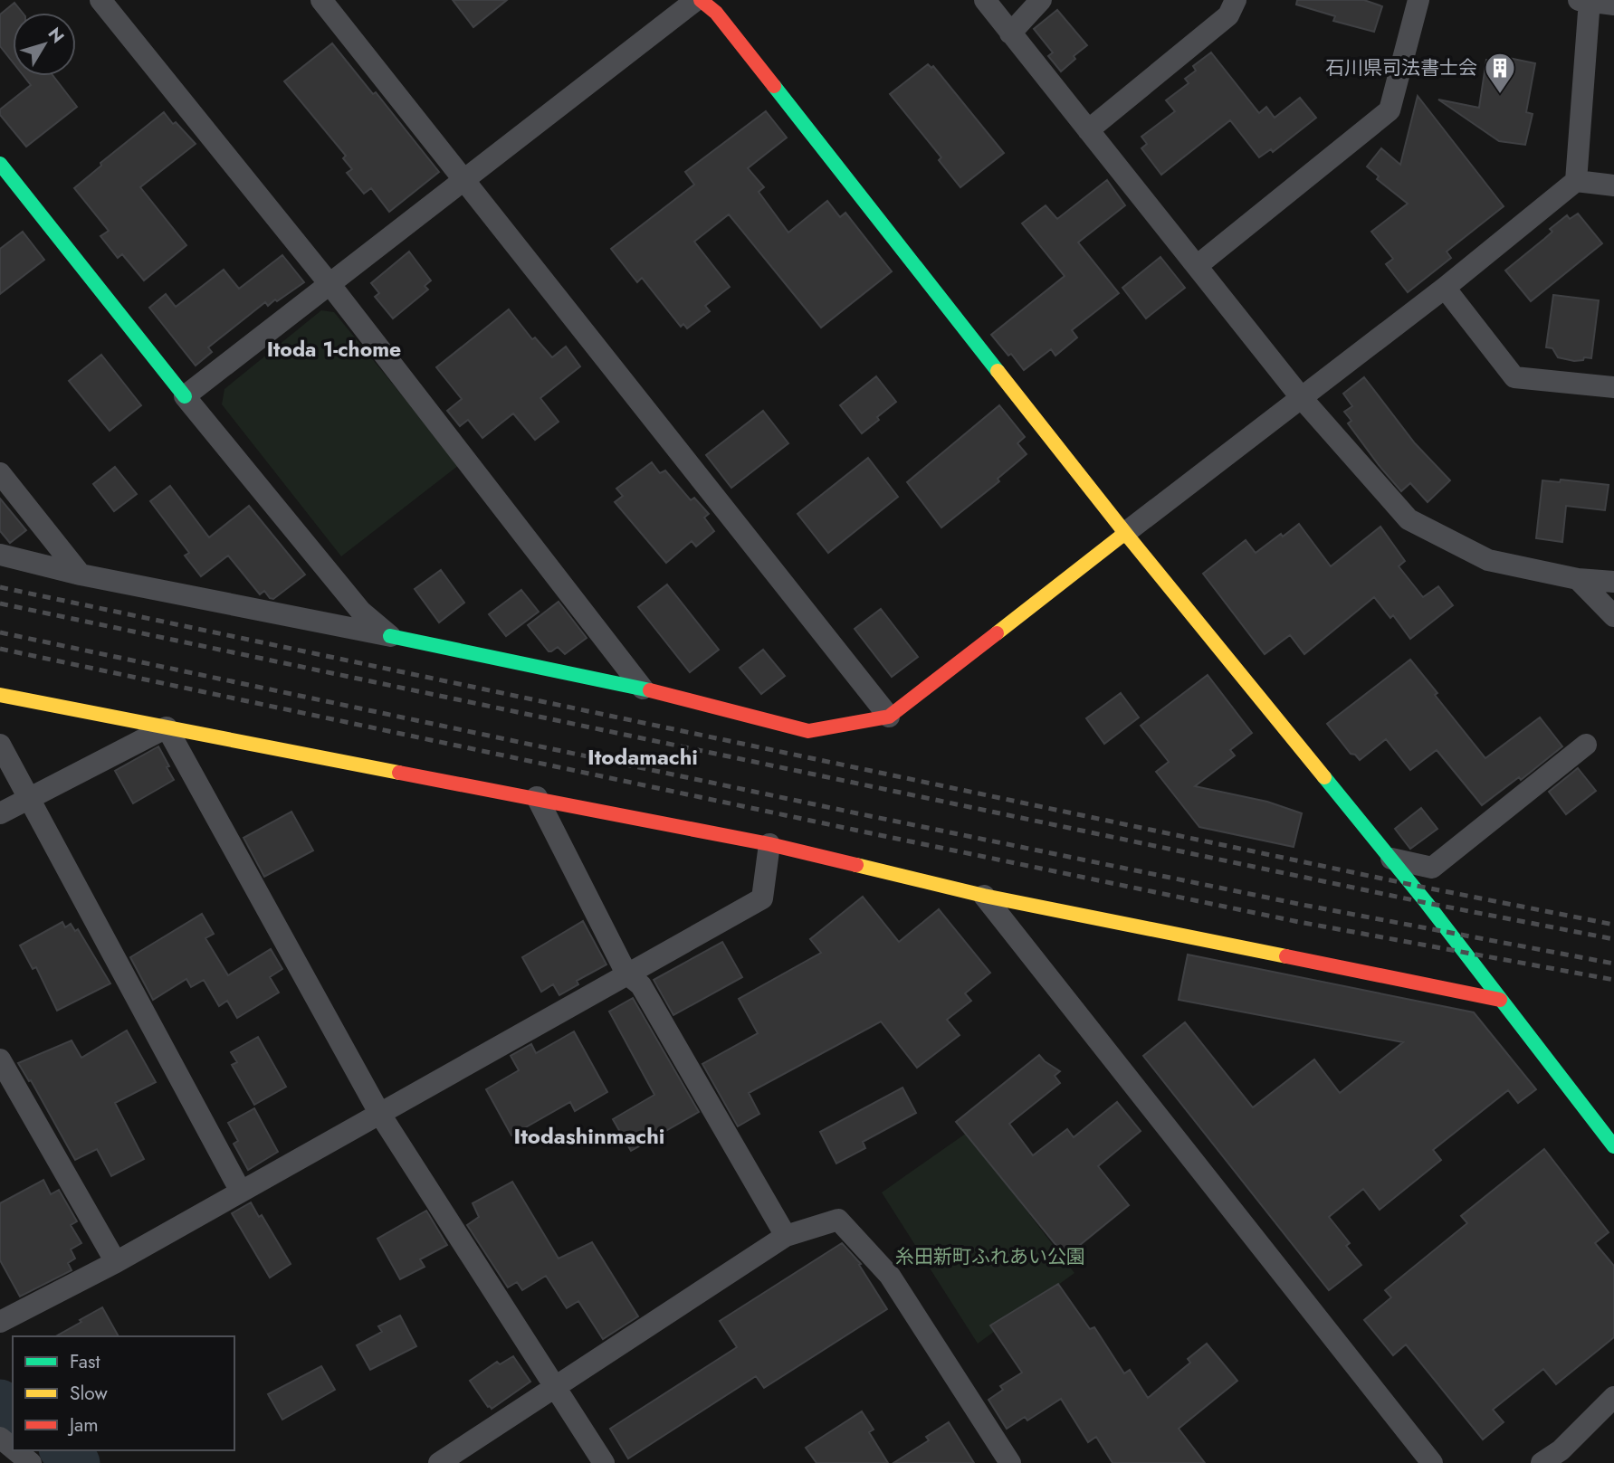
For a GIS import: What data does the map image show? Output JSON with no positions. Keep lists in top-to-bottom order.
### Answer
{
  "districts": ["Itoda 1-chome", "Itodamachi", "Itodashinmachi"],
  "parks": ["糸田新町ふれあい公園"],
  "places": {
    "building": ["石川県司法書士会"]
  },
  "legend": ["Fast", "Slow", "Jam"],
  "north": "top right"
}
